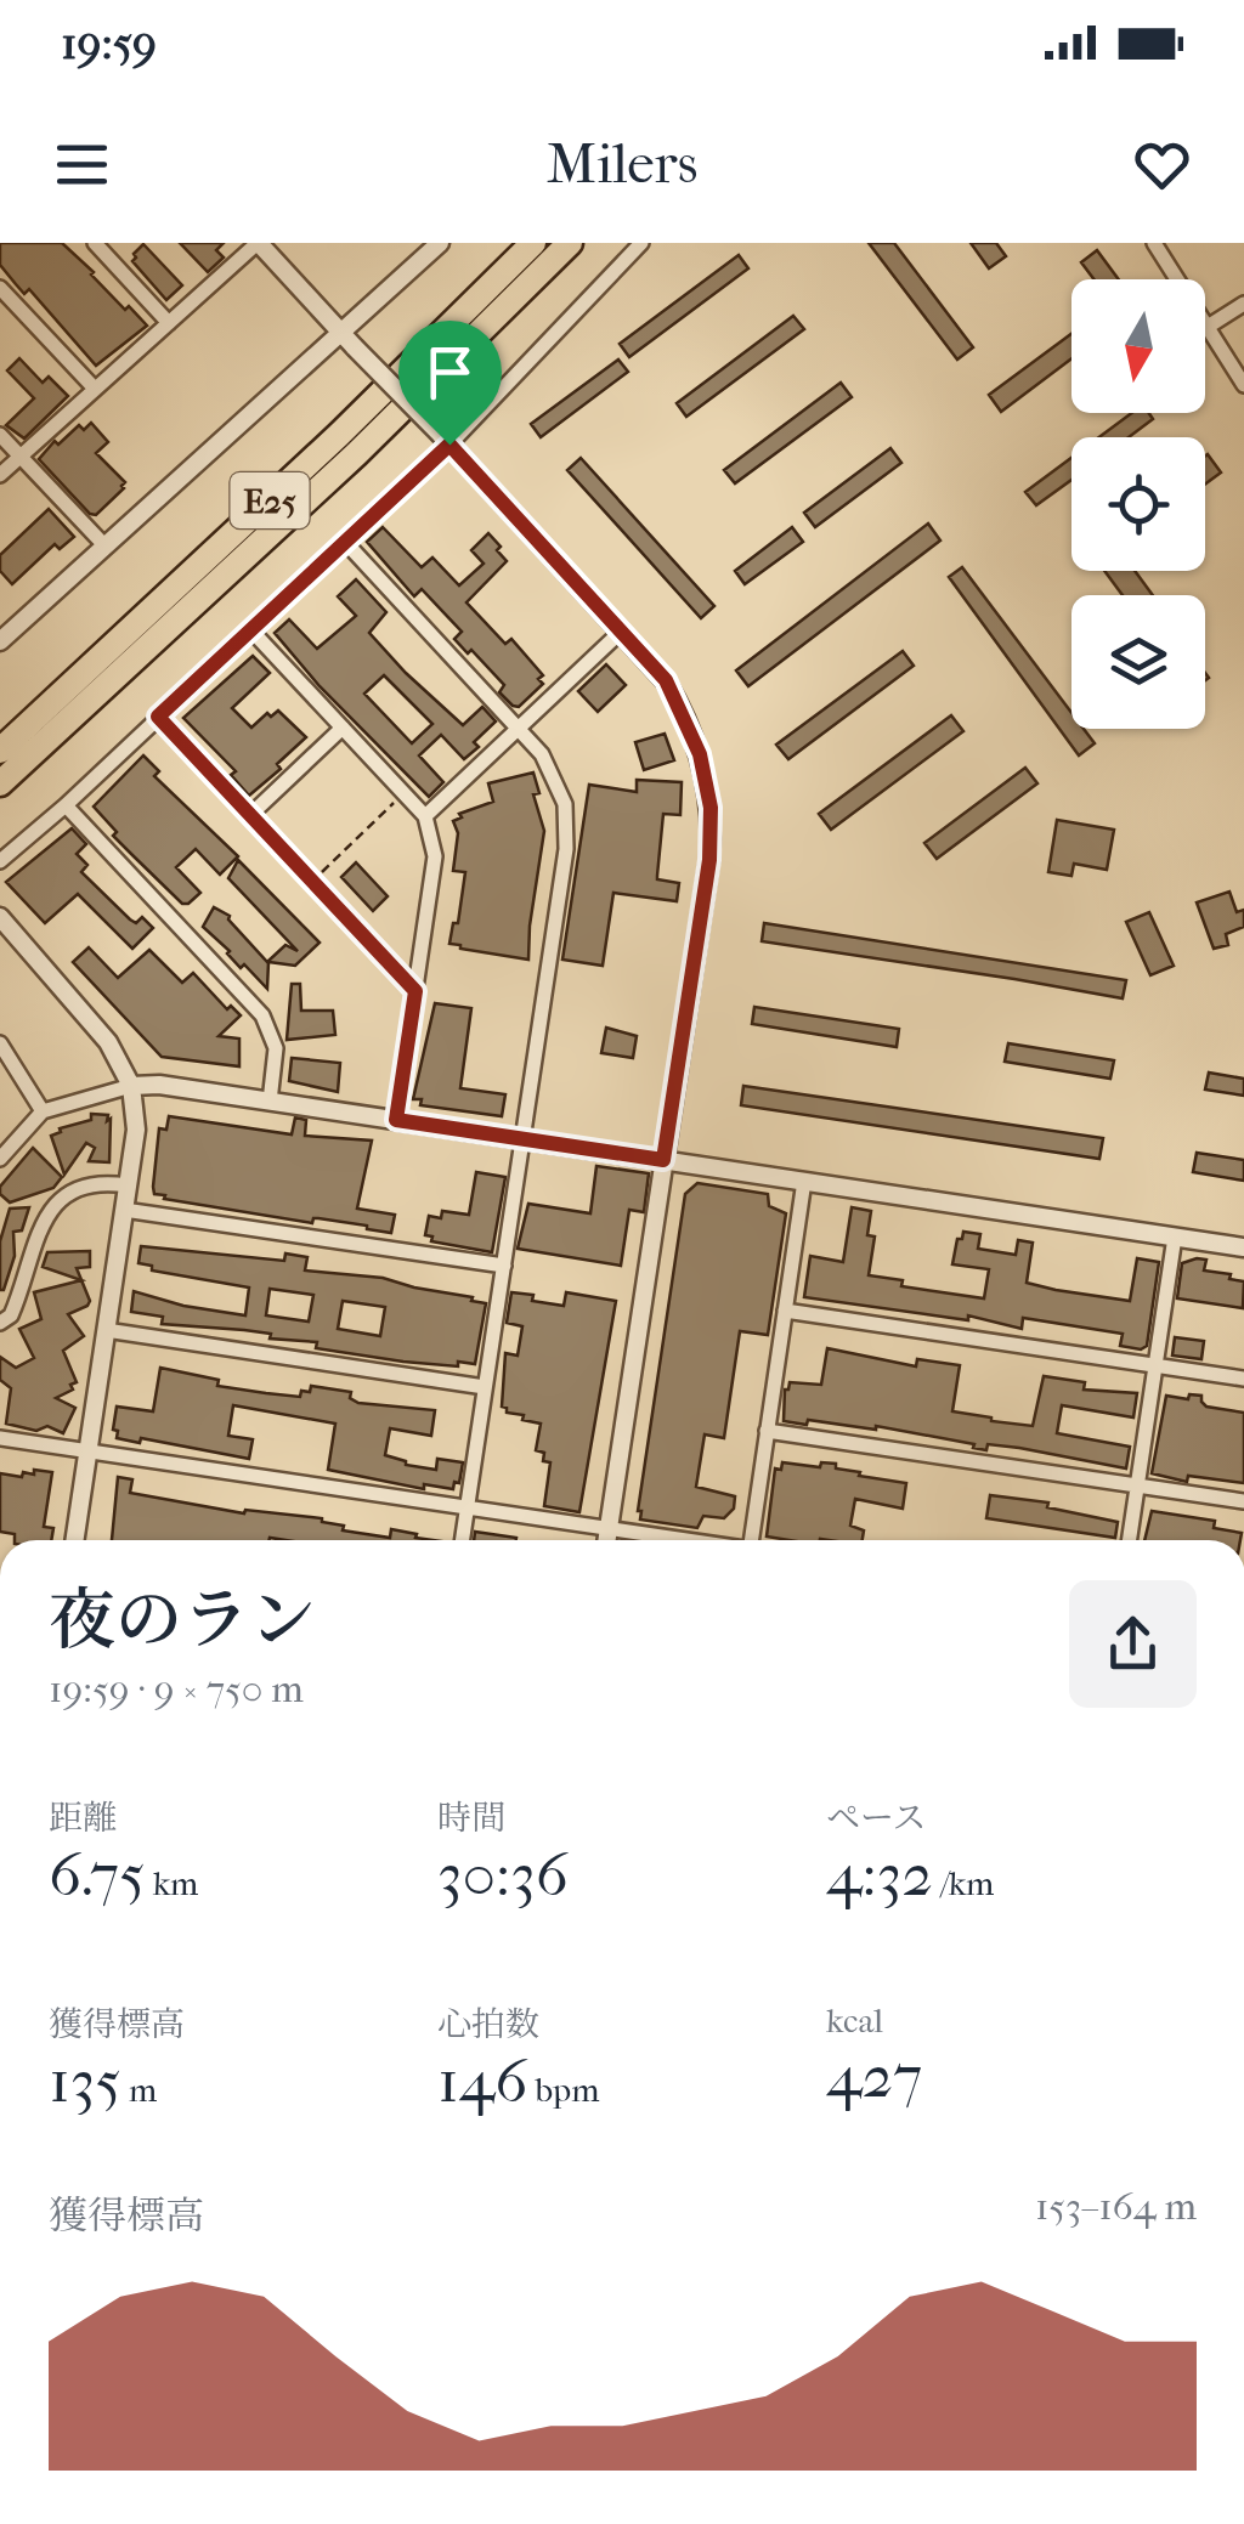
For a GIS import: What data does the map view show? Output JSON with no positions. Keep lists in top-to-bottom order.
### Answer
{
  "streets": {
    "highway": ["E25"]
  },
  "north": "bottom",
  "page": {
    "status": "19:59",
    "header": "Milers",
    "heading": ["夜のラン", "19:59 · 9 × 750 m"],
    "stats": [
      ["距離", "6.75 km"],
      ["時間", "30:36"],
      ["ペース", "4:32 /km"],
      ["獲得標高", "135 m"],
      ["心拍数", "146 bpm"],
      ["kcal", "427"]
    ],
    "chart": ["獲得標高", "153–164 m"]
  }
}
